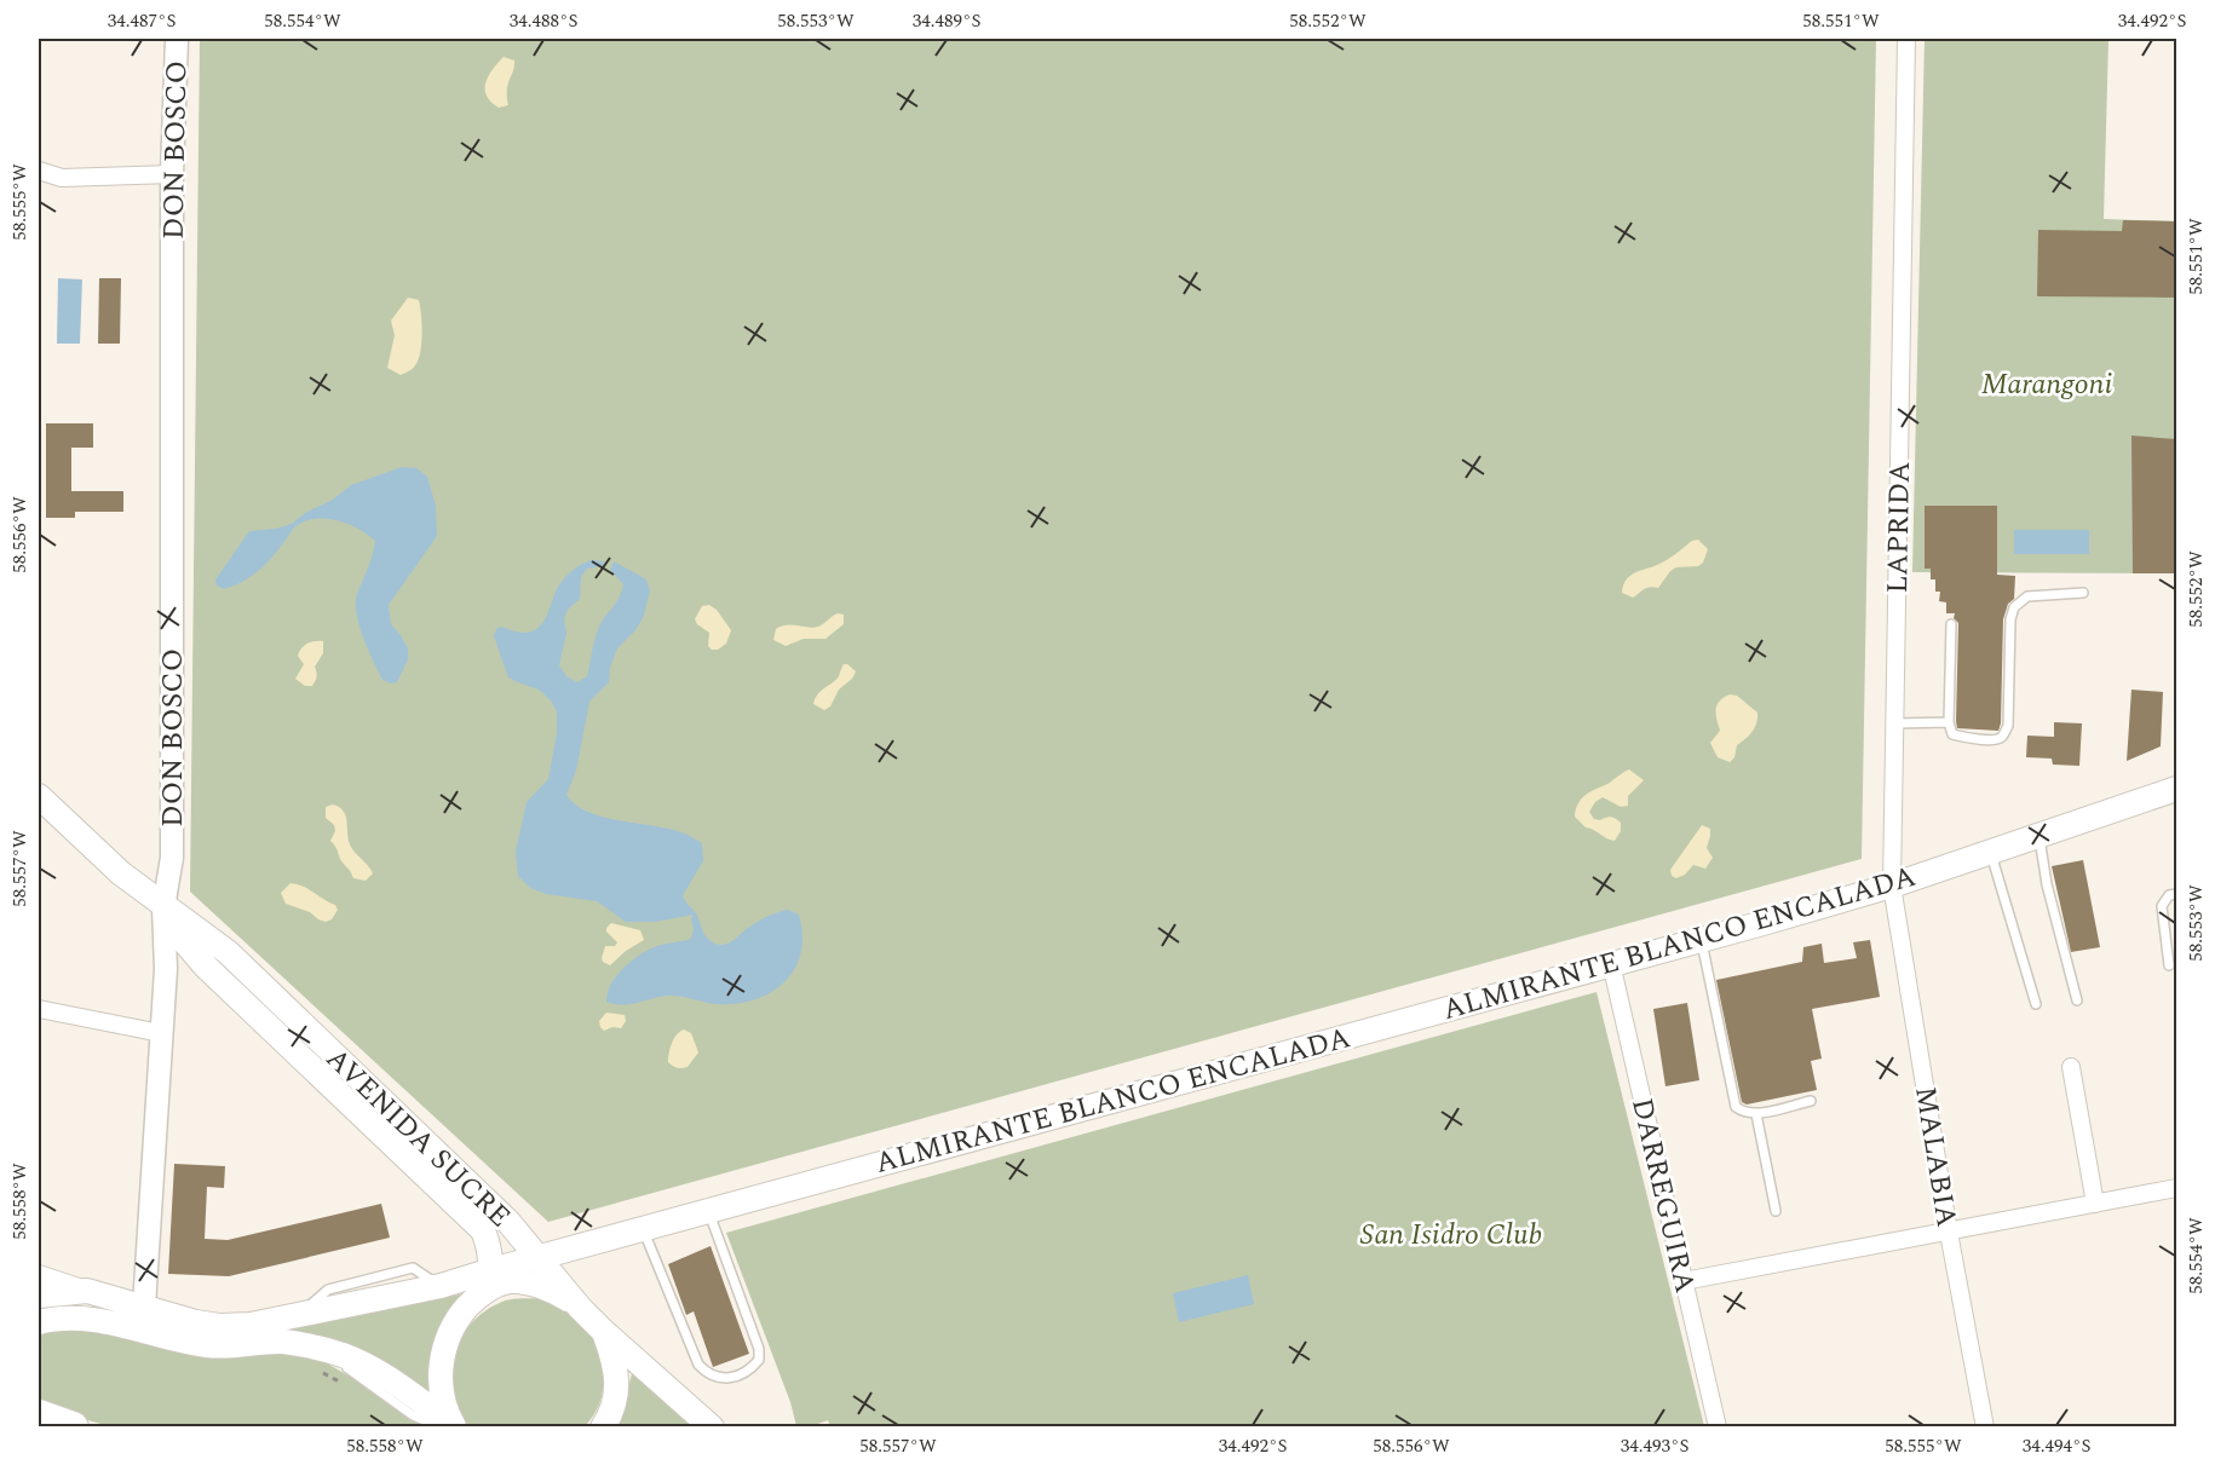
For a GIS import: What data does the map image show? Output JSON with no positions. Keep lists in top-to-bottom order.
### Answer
{
  "streets": {
    "main road": ["ALMIRANTE BLANCO ENCALADA", "AVENIDA SUCRE"],
    "street": [
      "DON BOSCO",
      "LAPRIDA",
      "MALABIA",
      "DARREGUIRA"
    ]
  },
  "crossings": [
    ["DON BOSCO", "ALMIRANTE BLANCO ENCALADA"],
    ["DON BOSCO", "AVENIDA SUCRE"],
    ["LAPRIDA", "ALMIRANTE BLANCO ENCALADA"],
    ["LAPRIDA", "MALABIA"],
    ["ALMIRANTE BLANCO ENCALADA", "AVENIDA SUCRE"],
    ["ALMIRANTE BLANCO ENCALADA", "MALABIA"],
    ["ALMIRANTE BLANCO ENCALADA", "DARREGUIRA"]
  ],
  "parks": ["Marangoni", "San Isidro Club"],
  "coordinates": [
    "34.487°S",
    "58.554°W",
    "34.488°S",
    "58.553°W",
    "34.489°S",
    "58.552°W",
    "58.551°W",
    "34.492°S",
    "58.555°W",
    "58.556°W",
    "58.557°W",
    "58.558°W",
    "34.493°S",
    "34.494°S"
  ]
}
